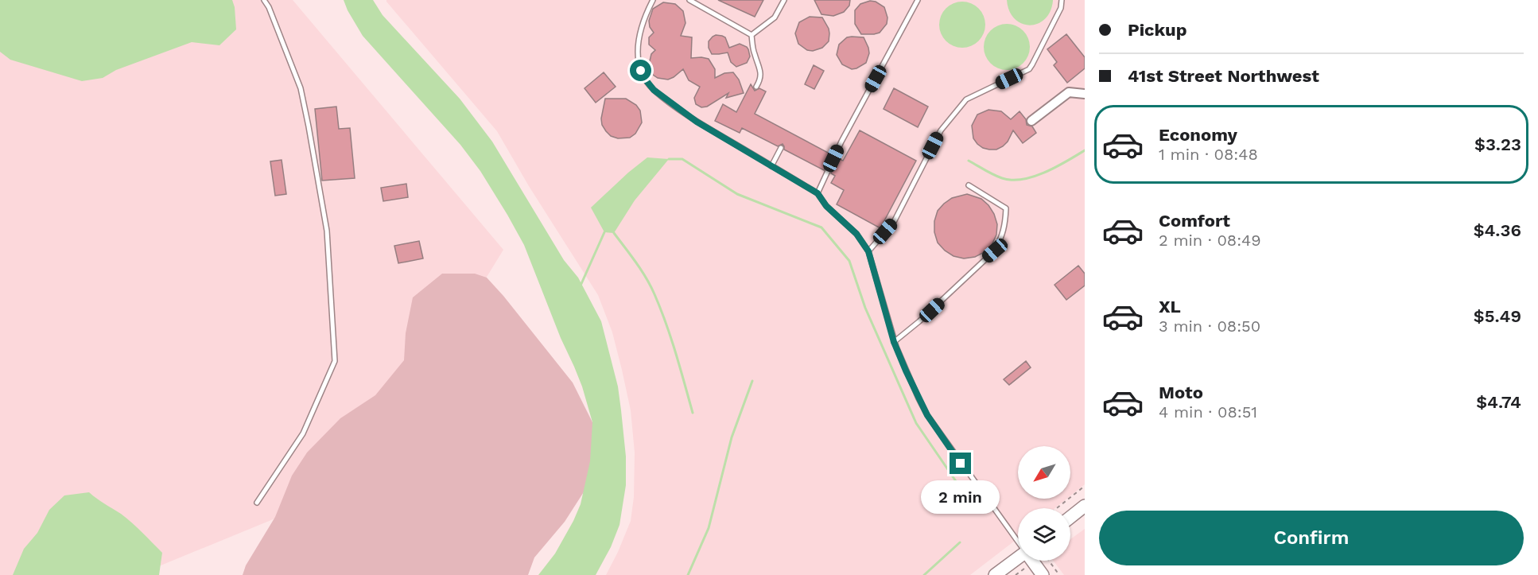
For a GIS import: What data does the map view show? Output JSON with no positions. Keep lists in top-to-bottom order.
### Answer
{
  "north": "bottom left",
  "page": {
    "banner": ["Pickup", "41st Street Northwest"],
    "list": [
      {
        "name": "Economy",
        "note": "1 min · 08:48",
        "value": "$3.23"
      },
      {
        "name": "Comfort",
        "note": "2 min · 08:49",
        "value": "$4.36"
      },
      {
        "name": "XL",
        "note": "3 min · 08:50",
        "value": "$5.49"
      },
      {
        "name": "Moto",
        "note": "4 min · 08:51",
        "value": "$4.74"
      }
    ],
    "bubble": "2 min",
    "buttons": "Confirm"
  }
}
